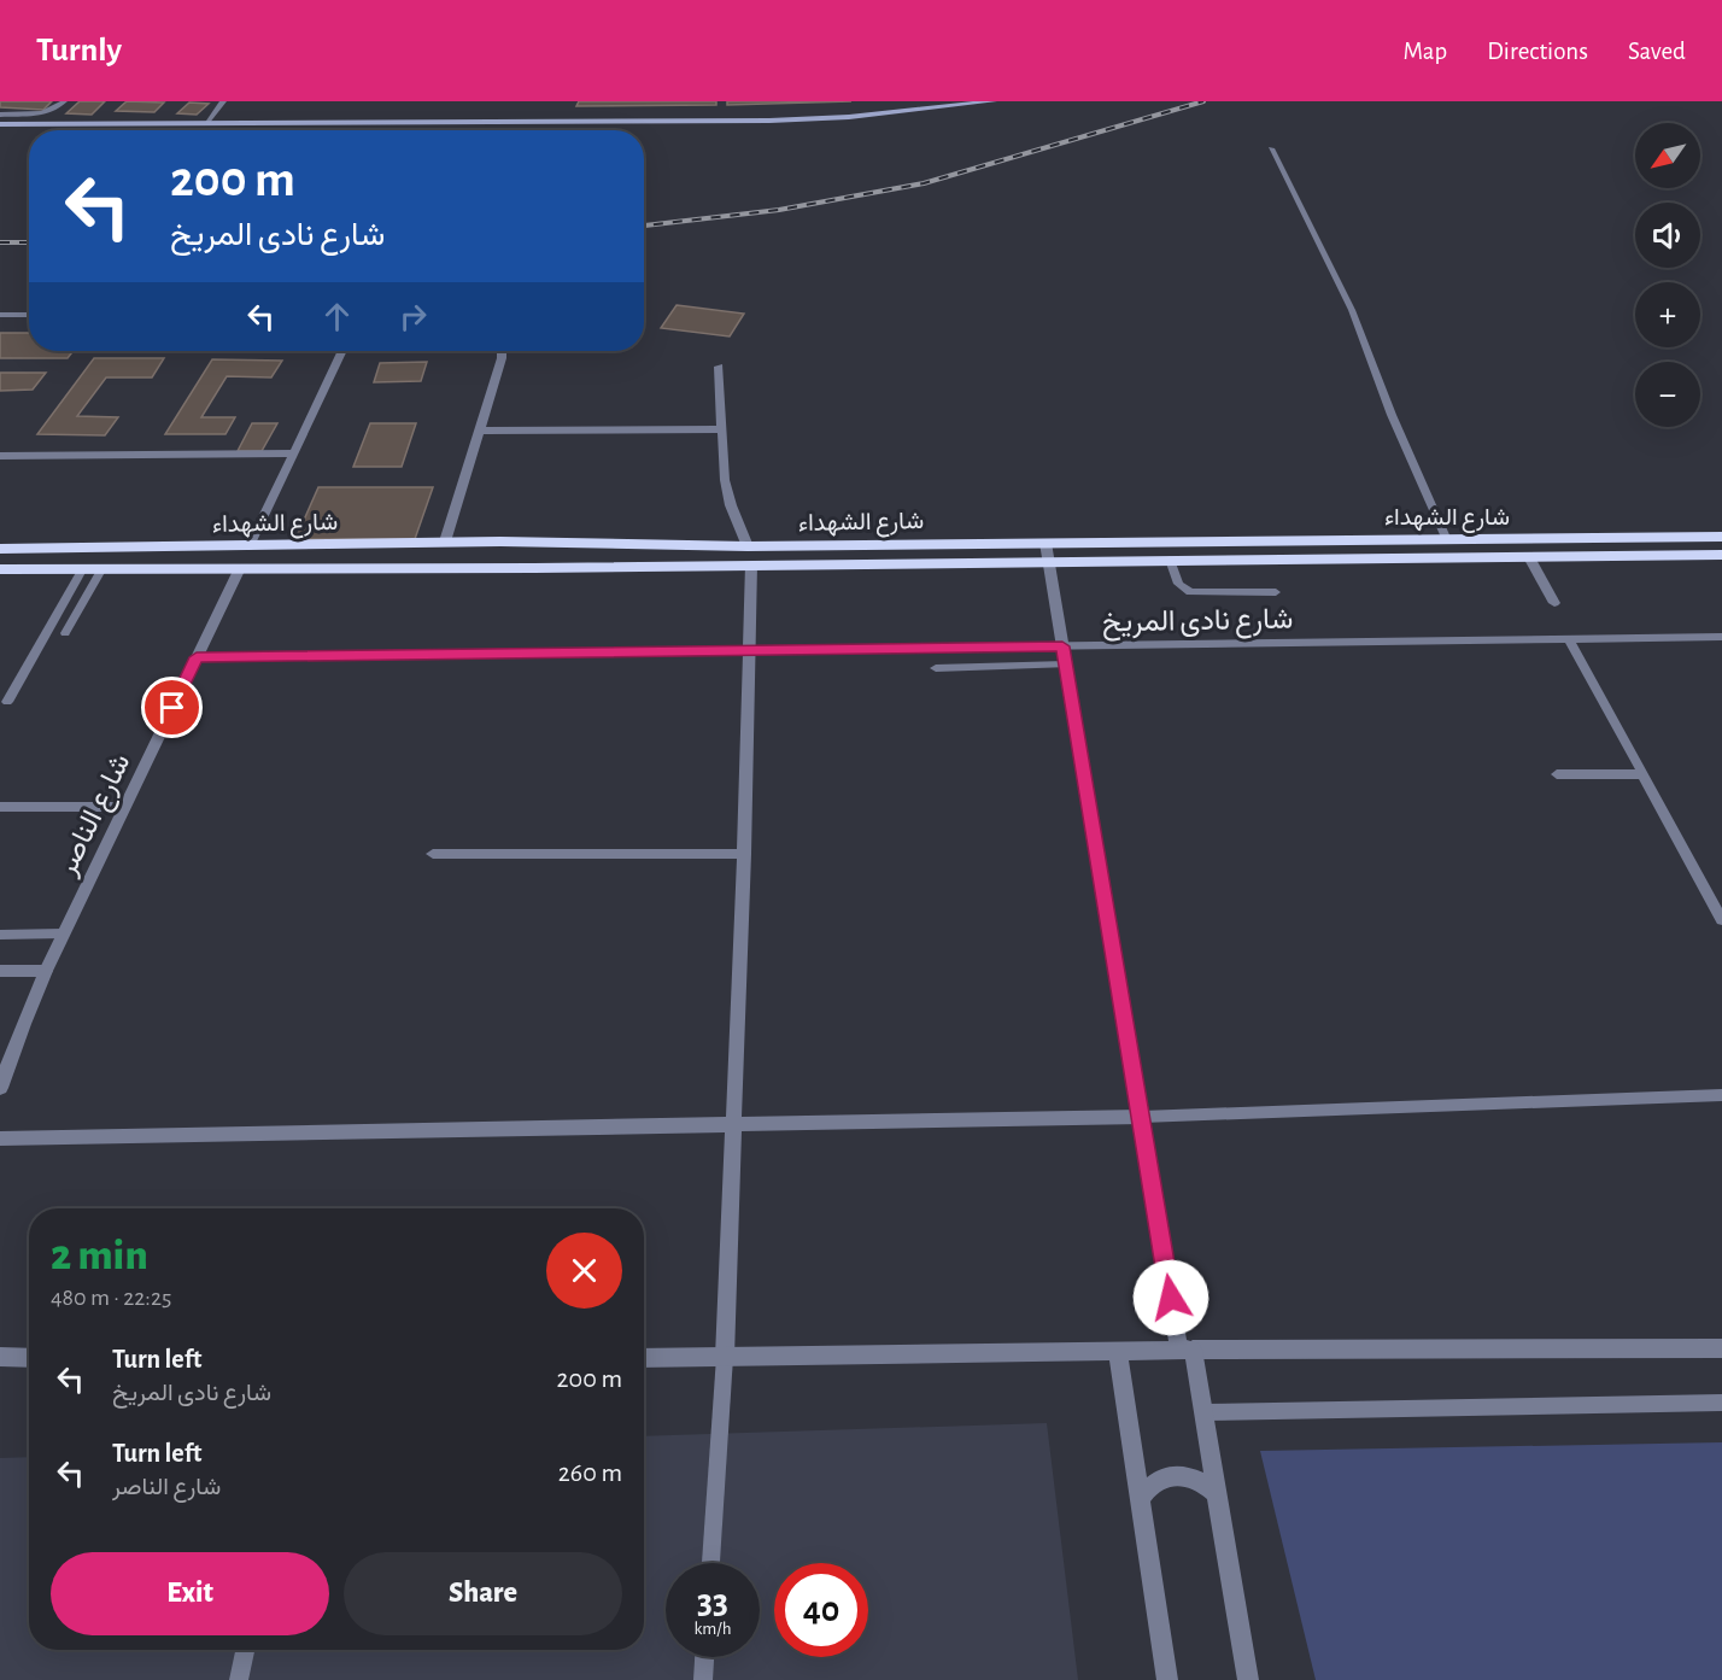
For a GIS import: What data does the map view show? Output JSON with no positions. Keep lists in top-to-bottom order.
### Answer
{
  "streets": {
    "highway": ["شارع الشهداء"],
    "street": ["شارع نادى المريخ", "شارع الناصر"]
  },
  "crossings": [
    ["شارع الشهداء", "شارع الناصر"],
    ["شارع نادى المريخ", "شارع الناصر"]
  ],
  "north": "bottom left",
  "page": {
    "header": "Turnly",
    "nav": ["Map", "Directions", "Saved"],
    "map_buttons": ["+", "−"],
    "turn": ["200 m", "شارع نادى المريخ"],
    "heading": ["2 min", "480 m · 22:25"],
    "list": [
      {
        "name": "Turn left",
        "note": "شارع نادى المريخ",
        "value": "200 m"
      },
      {
        "name": "Turn left",
        "note": "شارع الناصر",
        "value": "260 m"
      }
    ],
    "buttons": ["Exit", "Share"],
    "speed": "33 km/h",
    "limit": "40"
  }
}
